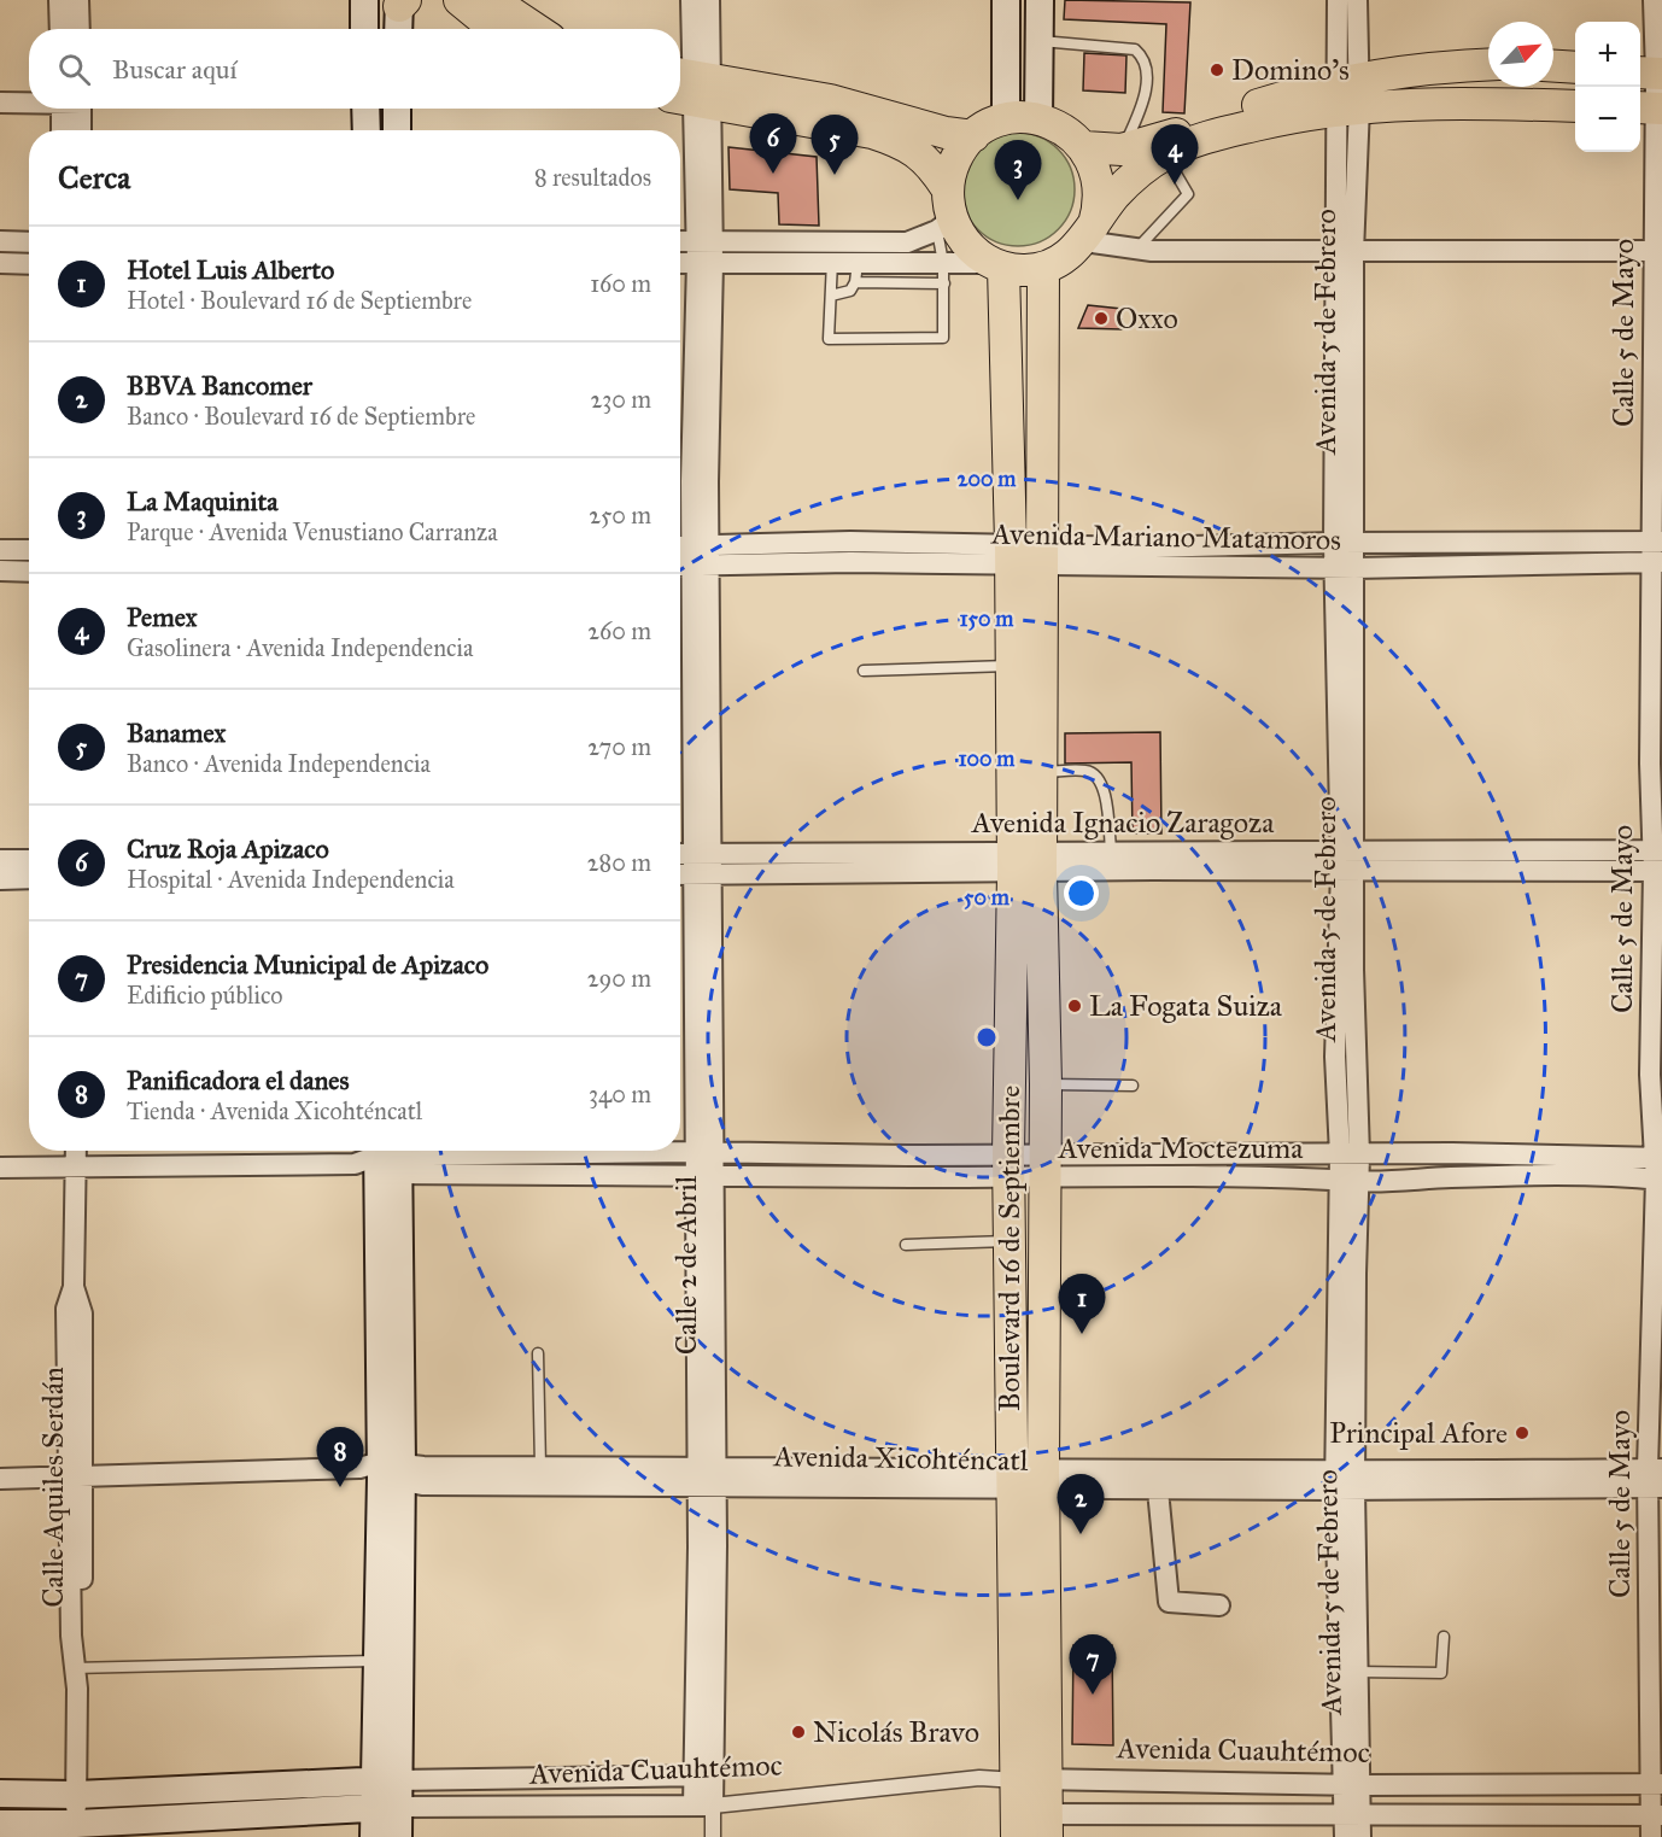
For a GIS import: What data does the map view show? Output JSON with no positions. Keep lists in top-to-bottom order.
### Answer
{
  "streets": {
    "main road": ["Boulevard 16 de Septiembre", "Avenida Cuauhtémoc"],
    "street": [
      "Avenida 5 de Febrero",
      "Calle 5 de Mayo",
      "Avenida Mariano Matamoros",
      "Avenida Ignacio Zaragoza",
      "Avenida Moctezuma",
      "Calle 2 de Abril",
      "Avenida Xicohténcatl",
      "Calle Aquiles Serdán"
    ]
  },
  "crossings": [
    ["Avenida 5 de Febrero", "Avenida Mariano Matamoros"],
    ["Avenida 5 de Febrero", "Avenida Ignacio Zaragoza"],
    ["Avenida 5 de Febrero", "Avenida Moctezuma"],
    ["Avenida 5 de Febrero", "Avenida Xicohténcatl"],
    ["Avenida 5 de Febrero", "Avenida Cuauhtémoc"],
    ["Calle 5 de Mayo", "Avenida Mariano Matamoros"],
    ["Calle 5 de Mayo", "Avenida Ignacio Zaragoza"],
    ["Calle 5 de Mayo", "Avenida Moctezuma"],
    ["Calle 5 de Mayo", "Avenida Xicohténcatl"],
    ["Calle 5 de Mayo", "Avenida Cuauhtémoc"],
    ["Avenida Mariano Matamoros", "Boulevard 16 de Septiembre"],
    ["Avenida Mariano Matamoros", "Calle 2 de Abril"],
    ["Avenida Ignacio Zaragoza", "Boulevard 16 de Septiembre"],
    ["Avenida Ignacio Zaragoza", "Calle 2 de Abril"],
    ["Avenida Moctezuma", "Boulevard 16 de Septiembre"],
    ["Avenida Moctezuma", "Calle 2 de Abril"],
    ["Avenida Moctezuma", "Calle Aquiles Serdán"],
    ["Boulevard 16 de Septiembre", "Avenida Xicohténcatl"],
    ["Boulevard 16 de Septiembre", "Avenida Cuauhtémoc"],
    ["Calle 2 de Abril", "Avenida Xicohténcatl"],
    ["Calle 2 de Abril", "Avenida Cuauhtémoc"],
    ["Avenida Xicohténcatl", "Calle Aquiles Serdán"],
    ["Calle Aquiles Serdán", "Avenida Cuauhtémoc"]
  ],
  "places": [
    "Domino's",
    "Oxxo",
    "La Fogata Suiza",
    "Principal Afore",
    "Nicolás Bravo"
  ],
  "north": "top right",
  "page": {
    "map_buttons": ["+", "−"],
    "search": "Buscar aquí",
    "pins": [
      "6",
      "5",
      "4",
      "3",
      "1",
      "8",
      "2",
      "7"
    ],
    "heading": ["Cerca", "8 resultados"],
    "list": [
      {
        "mark": "1",
        "name": "Hotel Luis Alberto",
        "note": "Hotel · Boulevard 16 de Septiembre",
        "value": "160 m"
      },
      {
        "mark": "2",
        "name": "BBVA Bancomer",
        "note": "Banco · Boulevard 16 de Septiembre",
        "value": "230 m"
      },
      {
        "mark": "3",
        "name": "La Maquinita",
        "note": "Parque · Avenida Venustiano Carranza",
        "value": "250 m"
      },
      {
        "mark": "4",
        "name": "Pemex",
        "note": "Gasolinera · Avenida Independencia",
        "value": "260 m"
      },
      {
        "mark": "5",
        "name": "Banamex",
        "note": "Banco · Avenida Independencia",
        "value": "270 m"
      },
      {
        "mark": "6",
        "name": "Cruz Roja Apizaco",
        "note": "Hospital · Avenida Independencia",
        "value": "280 m"
      },
      {
        "mark": "7",
        "name": "Presidencia Municipal de Apizaco",
        "note": "Edificio público",
        "value": "290 m"
      },
      {
        "mark": "8",
        "name": "Panificadora el danes",
        "note": "Tienda · Avenida Xicohténcatl",
        "value": "340 m"
      }
    ]
  },
  "rings": [
    "200 m",
    "150 m",
    "100 m",
    "50 m"
  ]
}
